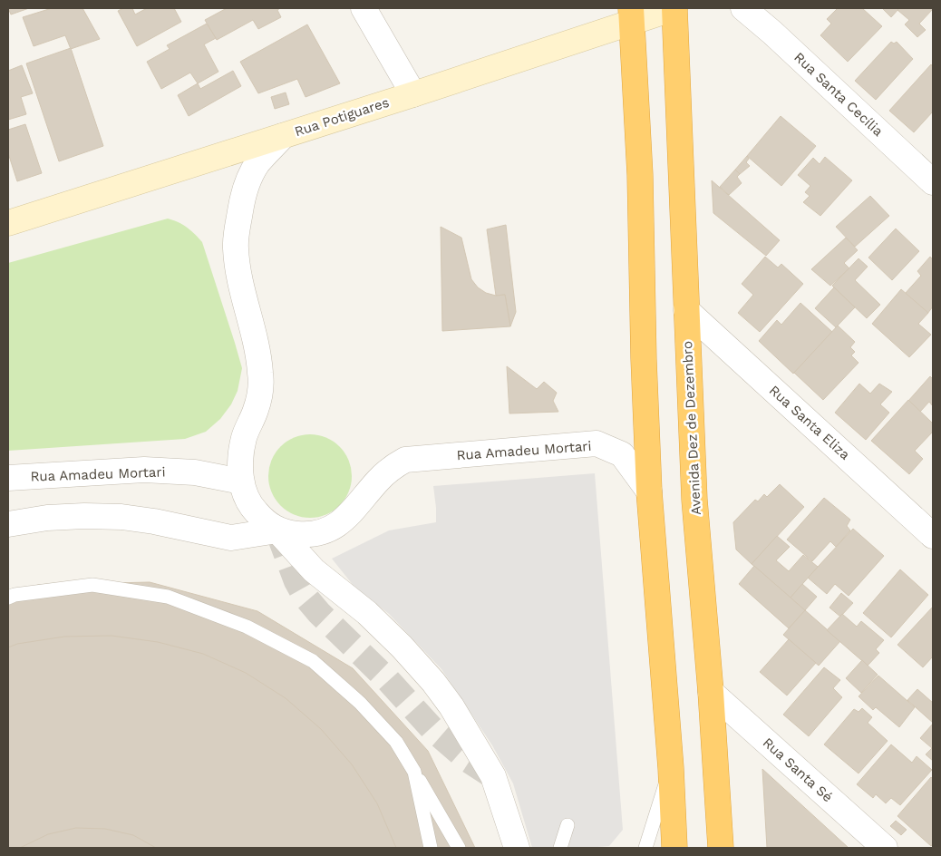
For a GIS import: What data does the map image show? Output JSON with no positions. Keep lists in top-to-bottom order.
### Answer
{
  "streets": {
    "highway": ["Avenida Dez de Dezembro"],
    "street": [
      "Rua Santa Cecília",
      "Rua Potiguares",
      "Rua Santa Eliza",
      "Rua Amadeu Mortari",
      "Rua Santa Sé"
    ]
  },
  "crossings": [
    ["Rua Potiguares", "Avenida Dez de Dezembro"],
    ["Rua Santa Eliza", "Avenida Dez de Dezembro"],
    ["Avenida Dez de Dezembro", "Rua Santa Sé"]
  ]
}
